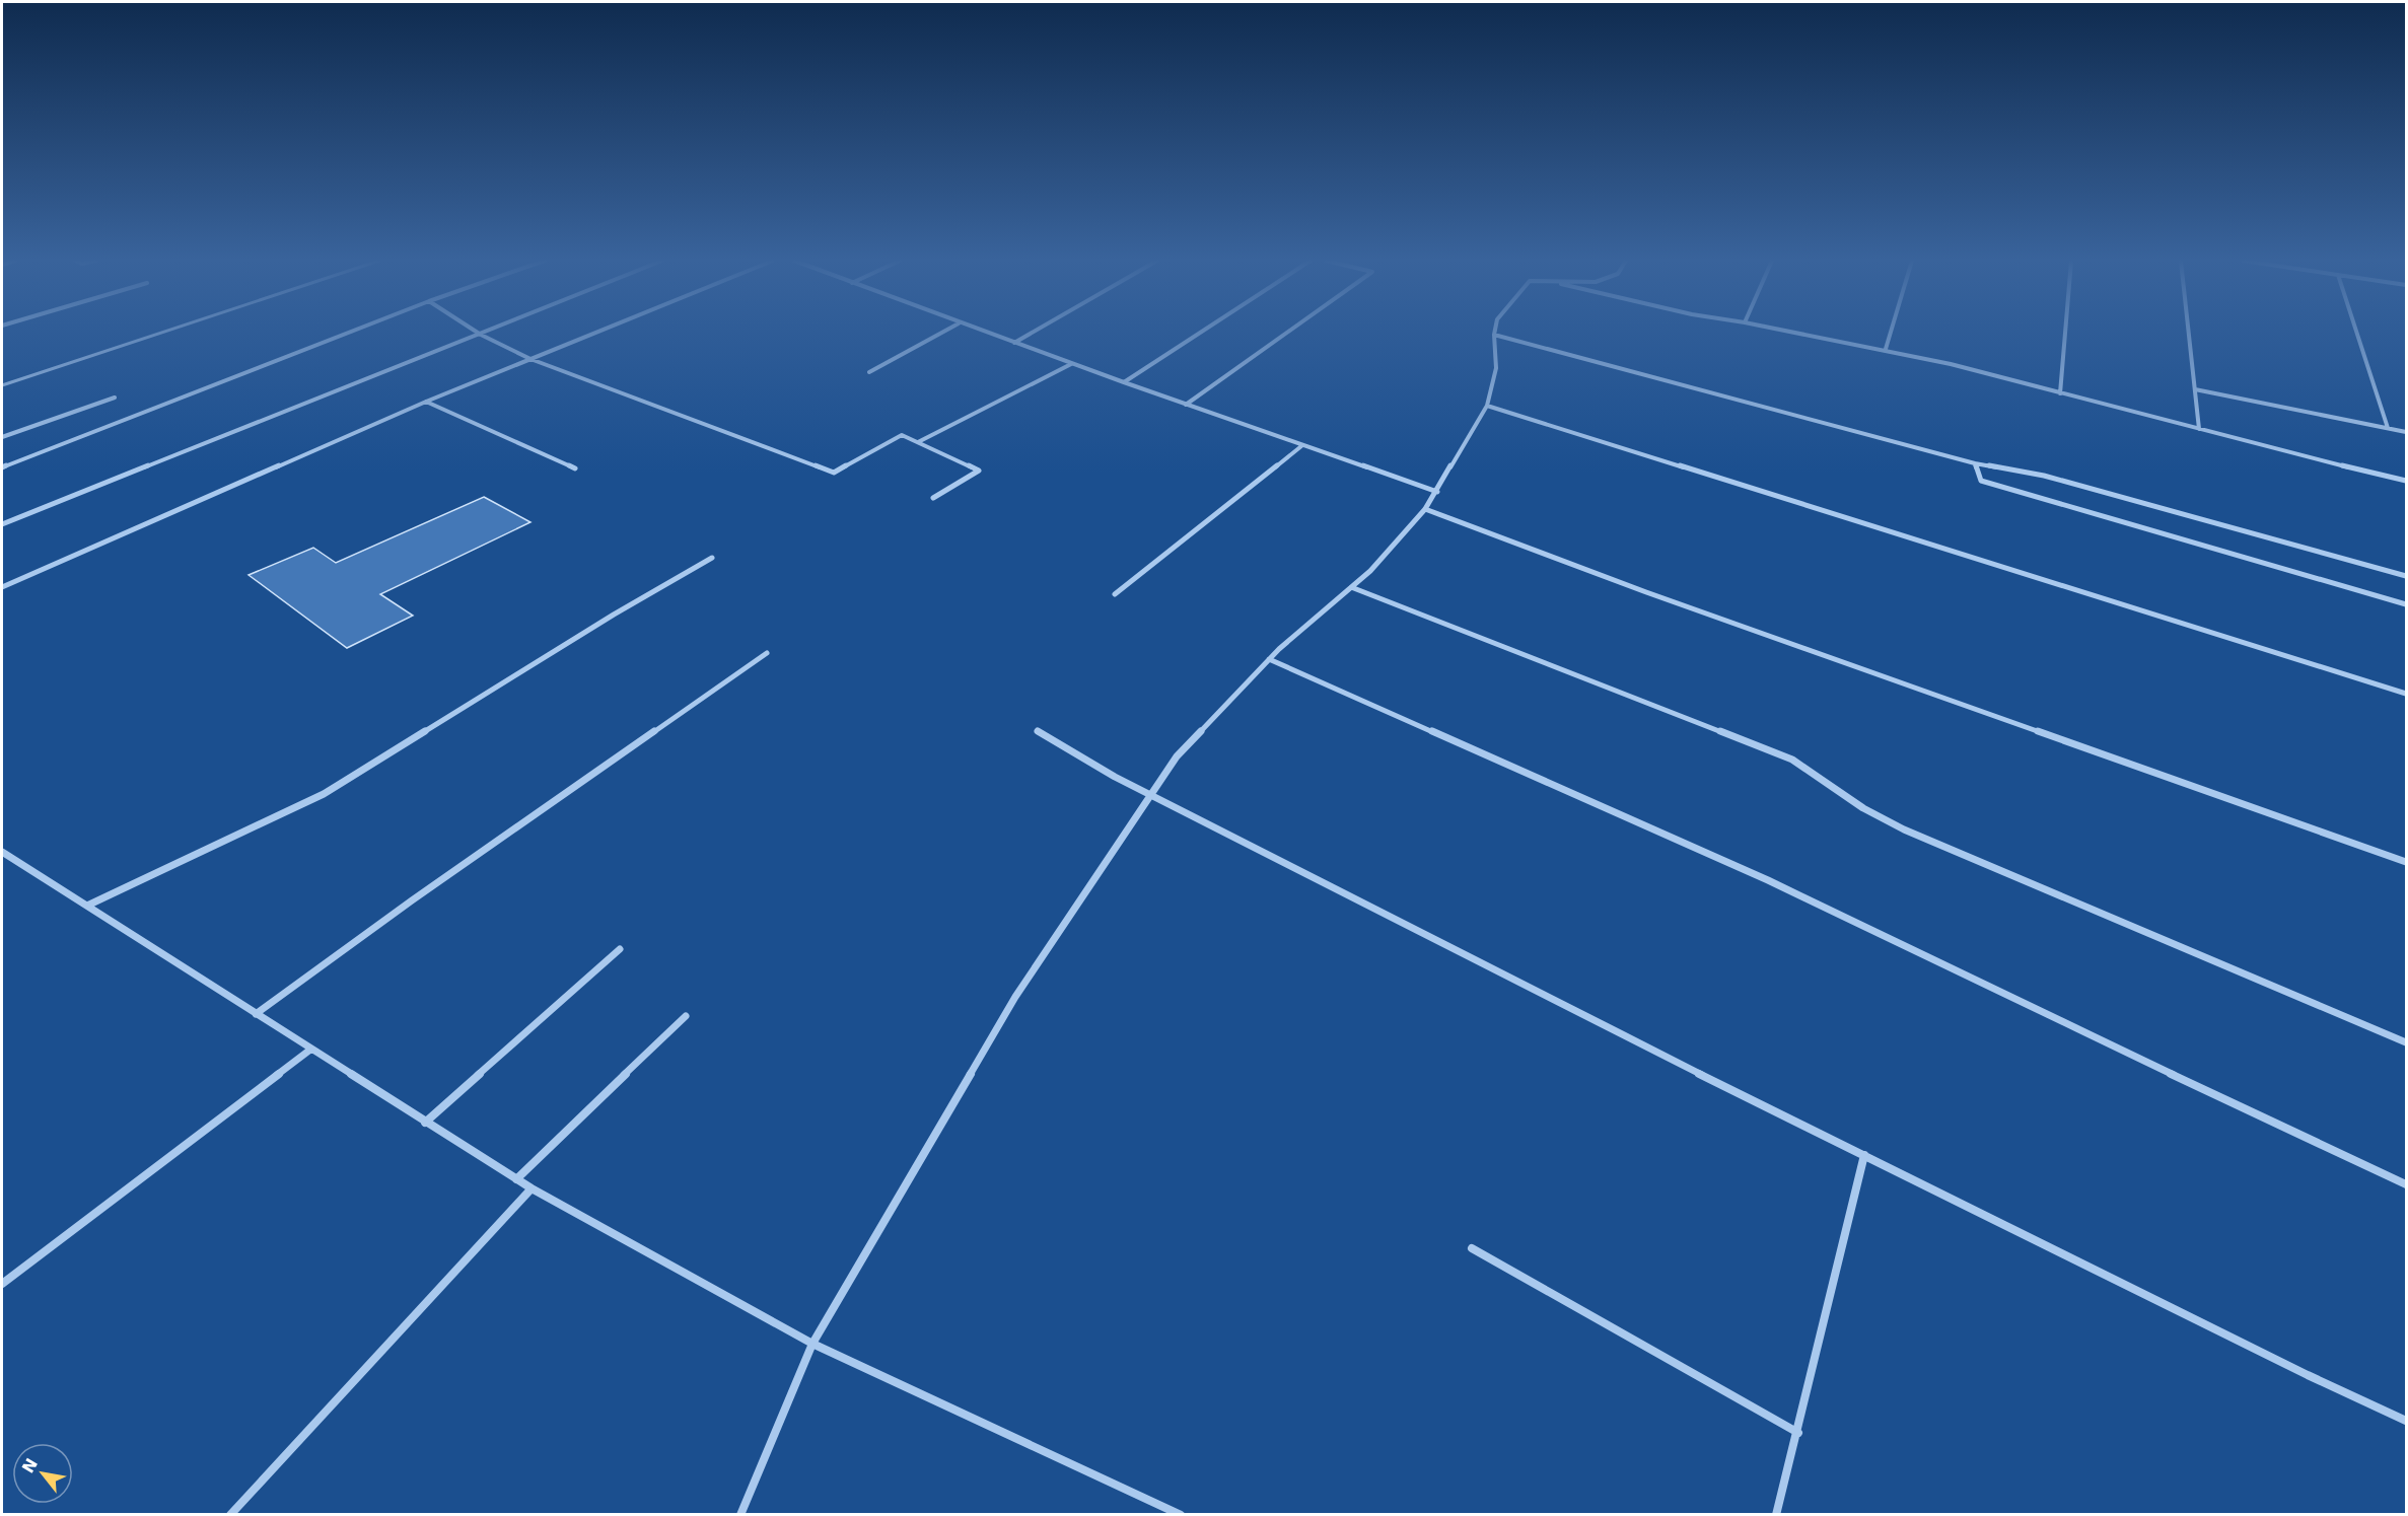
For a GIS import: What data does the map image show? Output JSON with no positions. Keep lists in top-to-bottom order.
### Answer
{
  "north": "top left"
}
